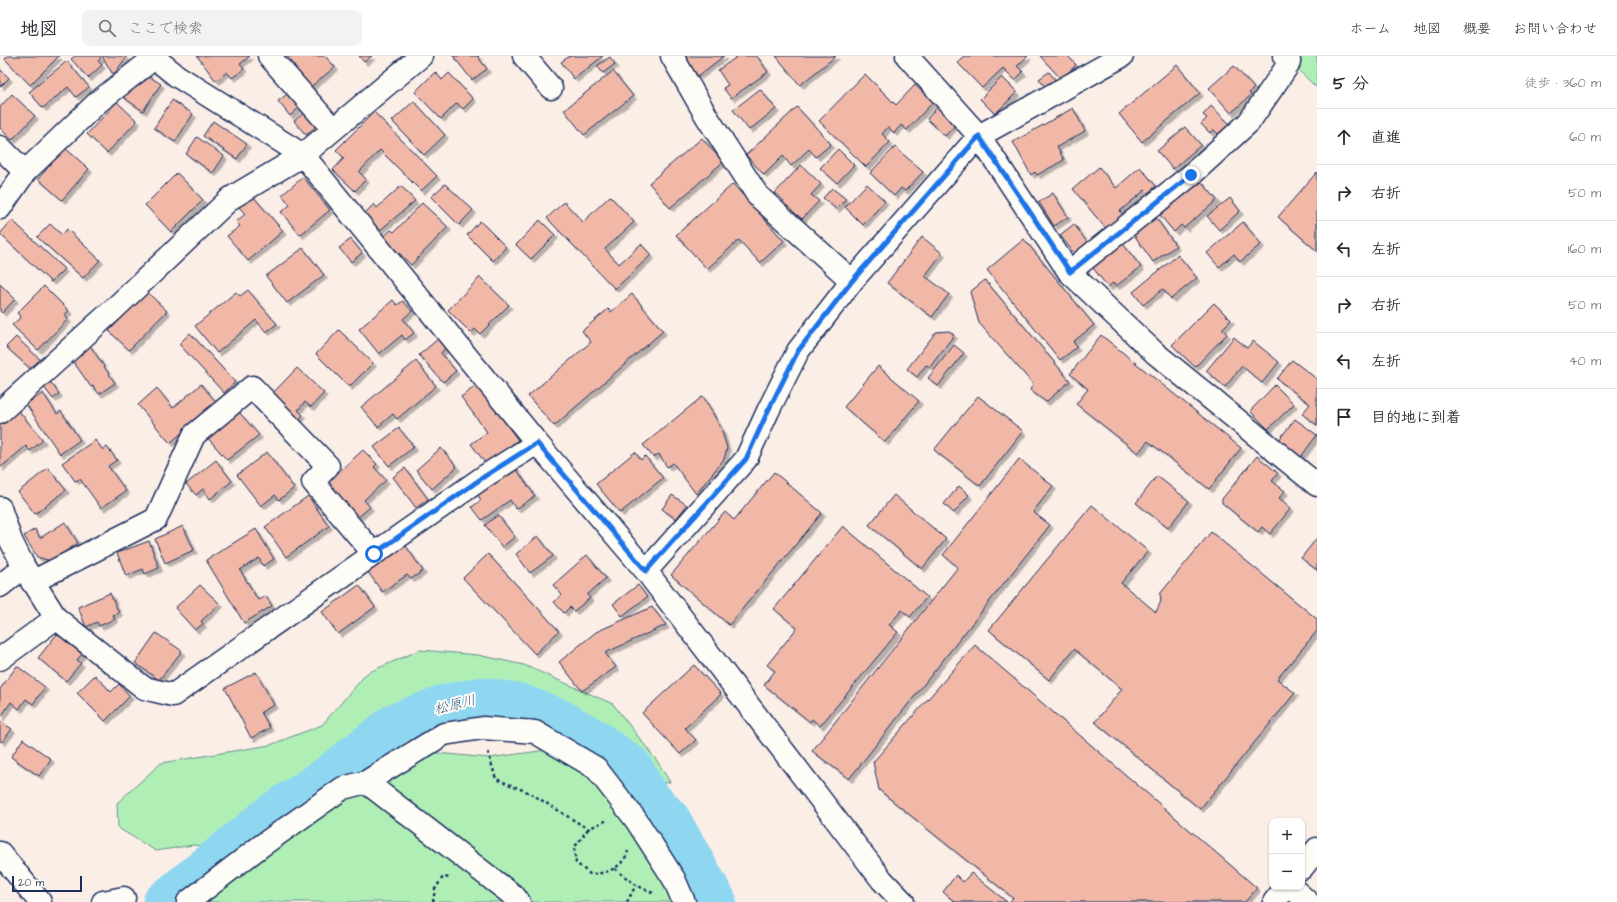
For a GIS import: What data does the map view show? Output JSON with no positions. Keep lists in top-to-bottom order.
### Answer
{
  "water": ["松原川"],
  "scale_bar": "20 m",
  "page": {
    "header": "地図",
    "search": "ここで検索",
    "nav": [
      "ホーム",
      "地図",
      "概要",
      "お問い合わせ"
    ],
    "heading": ["5 分", "徒歩 · 360 m"],
    "list": [
      ["直進", "60 m"],
      ["右折", "50 m"],
      ["左折", "160 m"],
      ["右折", "50 m"],
      ["左折", "40 m"],
      "目的地に到着"
    ],
    "map_buttons": ["+", "−"],
    "scale": "20 m"
  }
}
